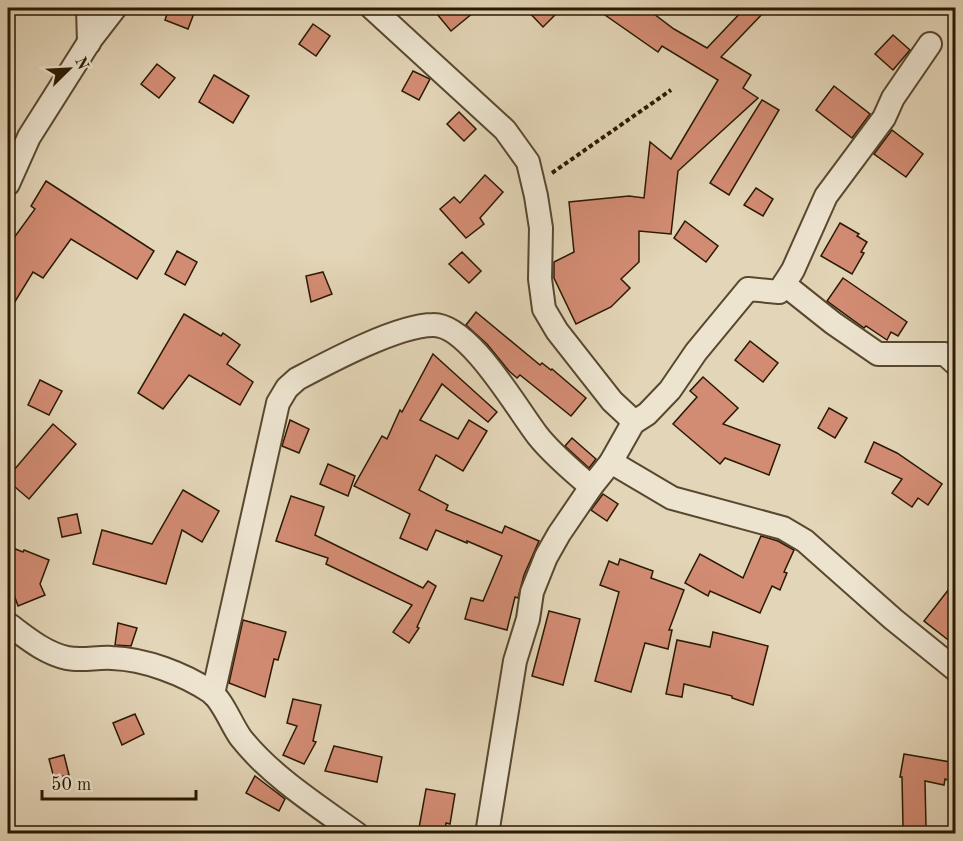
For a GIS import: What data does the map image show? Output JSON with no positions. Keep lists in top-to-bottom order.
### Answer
{
  "scale_bar": "50 m",
  "north": "top right"
}
